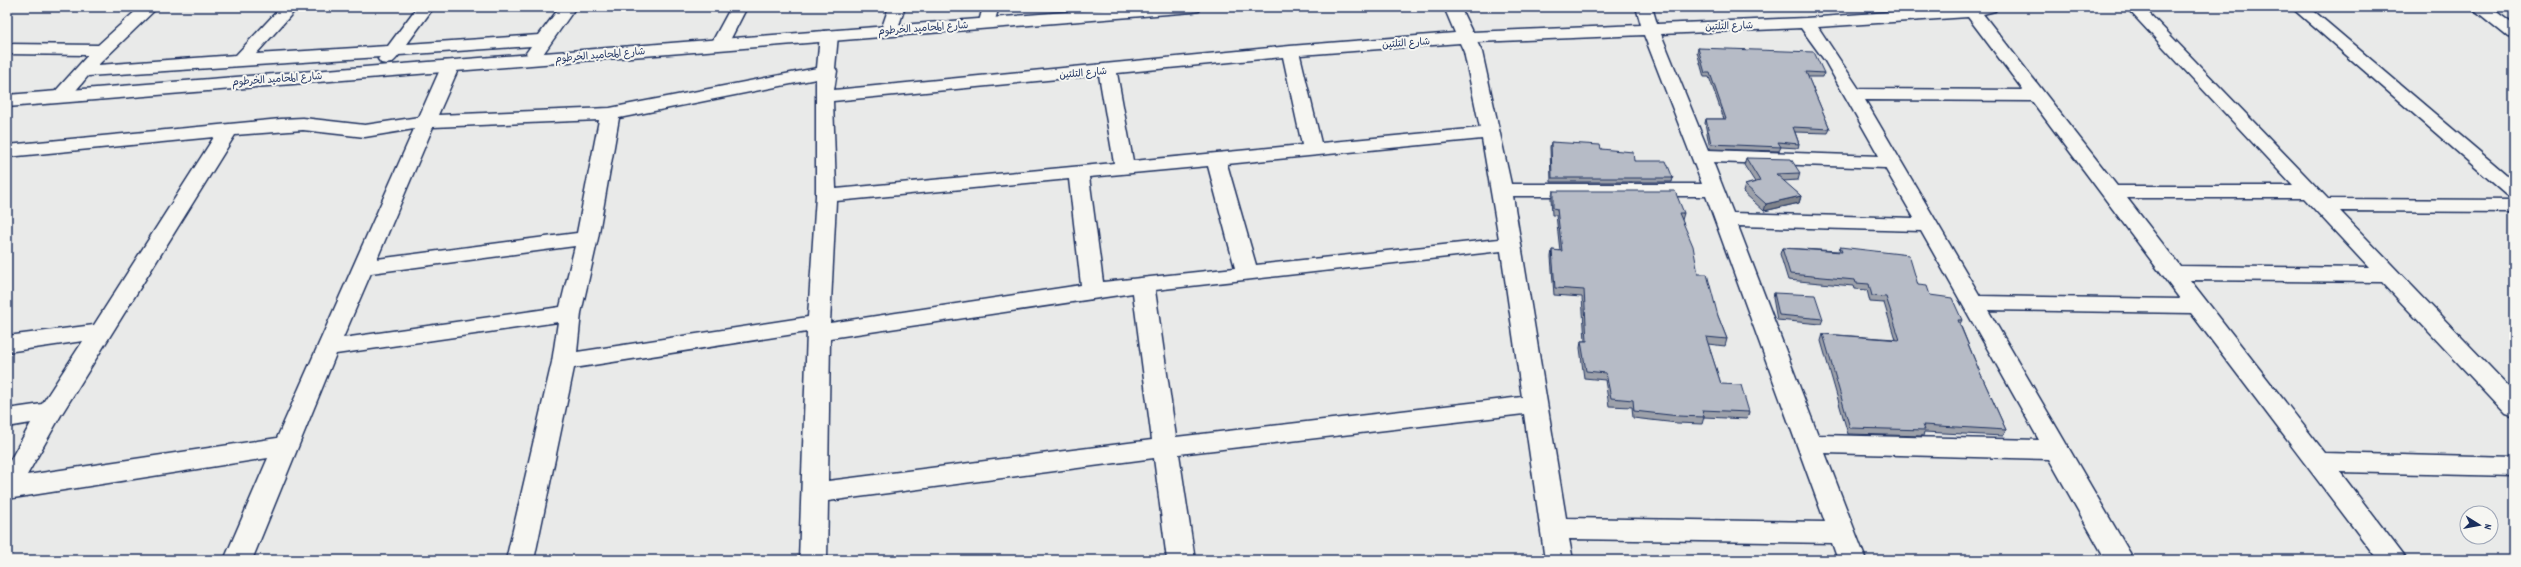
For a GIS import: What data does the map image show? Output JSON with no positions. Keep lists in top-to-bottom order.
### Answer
{
  "streets": {
    "street": ["شارع التلتين", "شارع المحاميد الخرطوم"]
  },
  "north": "right"
}
